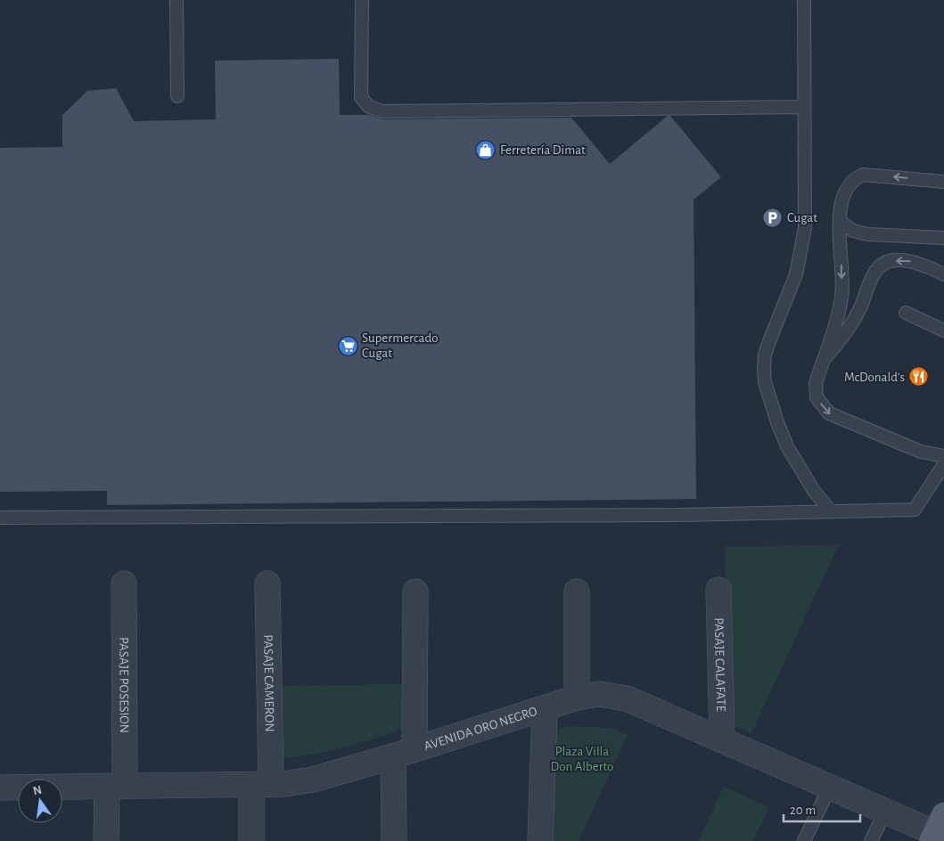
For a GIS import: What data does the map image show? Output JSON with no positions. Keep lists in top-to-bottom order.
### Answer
{
  "streets": {
    "street": [
      "PASAJE CALAFATE",
      "PASAJE POSESION",
      "PASAJE CAMERON",
      "AVENIDA ORO NEGRO"
    ]
  },
  "crossings": [
    ["PASAJE CALAFATE", "AVENIDA ORO NEGRO"],
    ["PASAJE POSESION", "AVENIDA ORO NEGRO"],
    ["PASAJE CAMERON", "AVENIDA ORO NEGRO"]
  ],
  "parks": ["Plaza Villa Don Alberto"],
  "places": {
    "shop": ["Ferretería Dimat"],
    "parking": ["Cugat"],
    "supermarket": ["Supermercado Cugat"],
    "restaurant": ["McDonald's"]
  },
  "scale_bar": "20 m",
  "north": "top"
}
